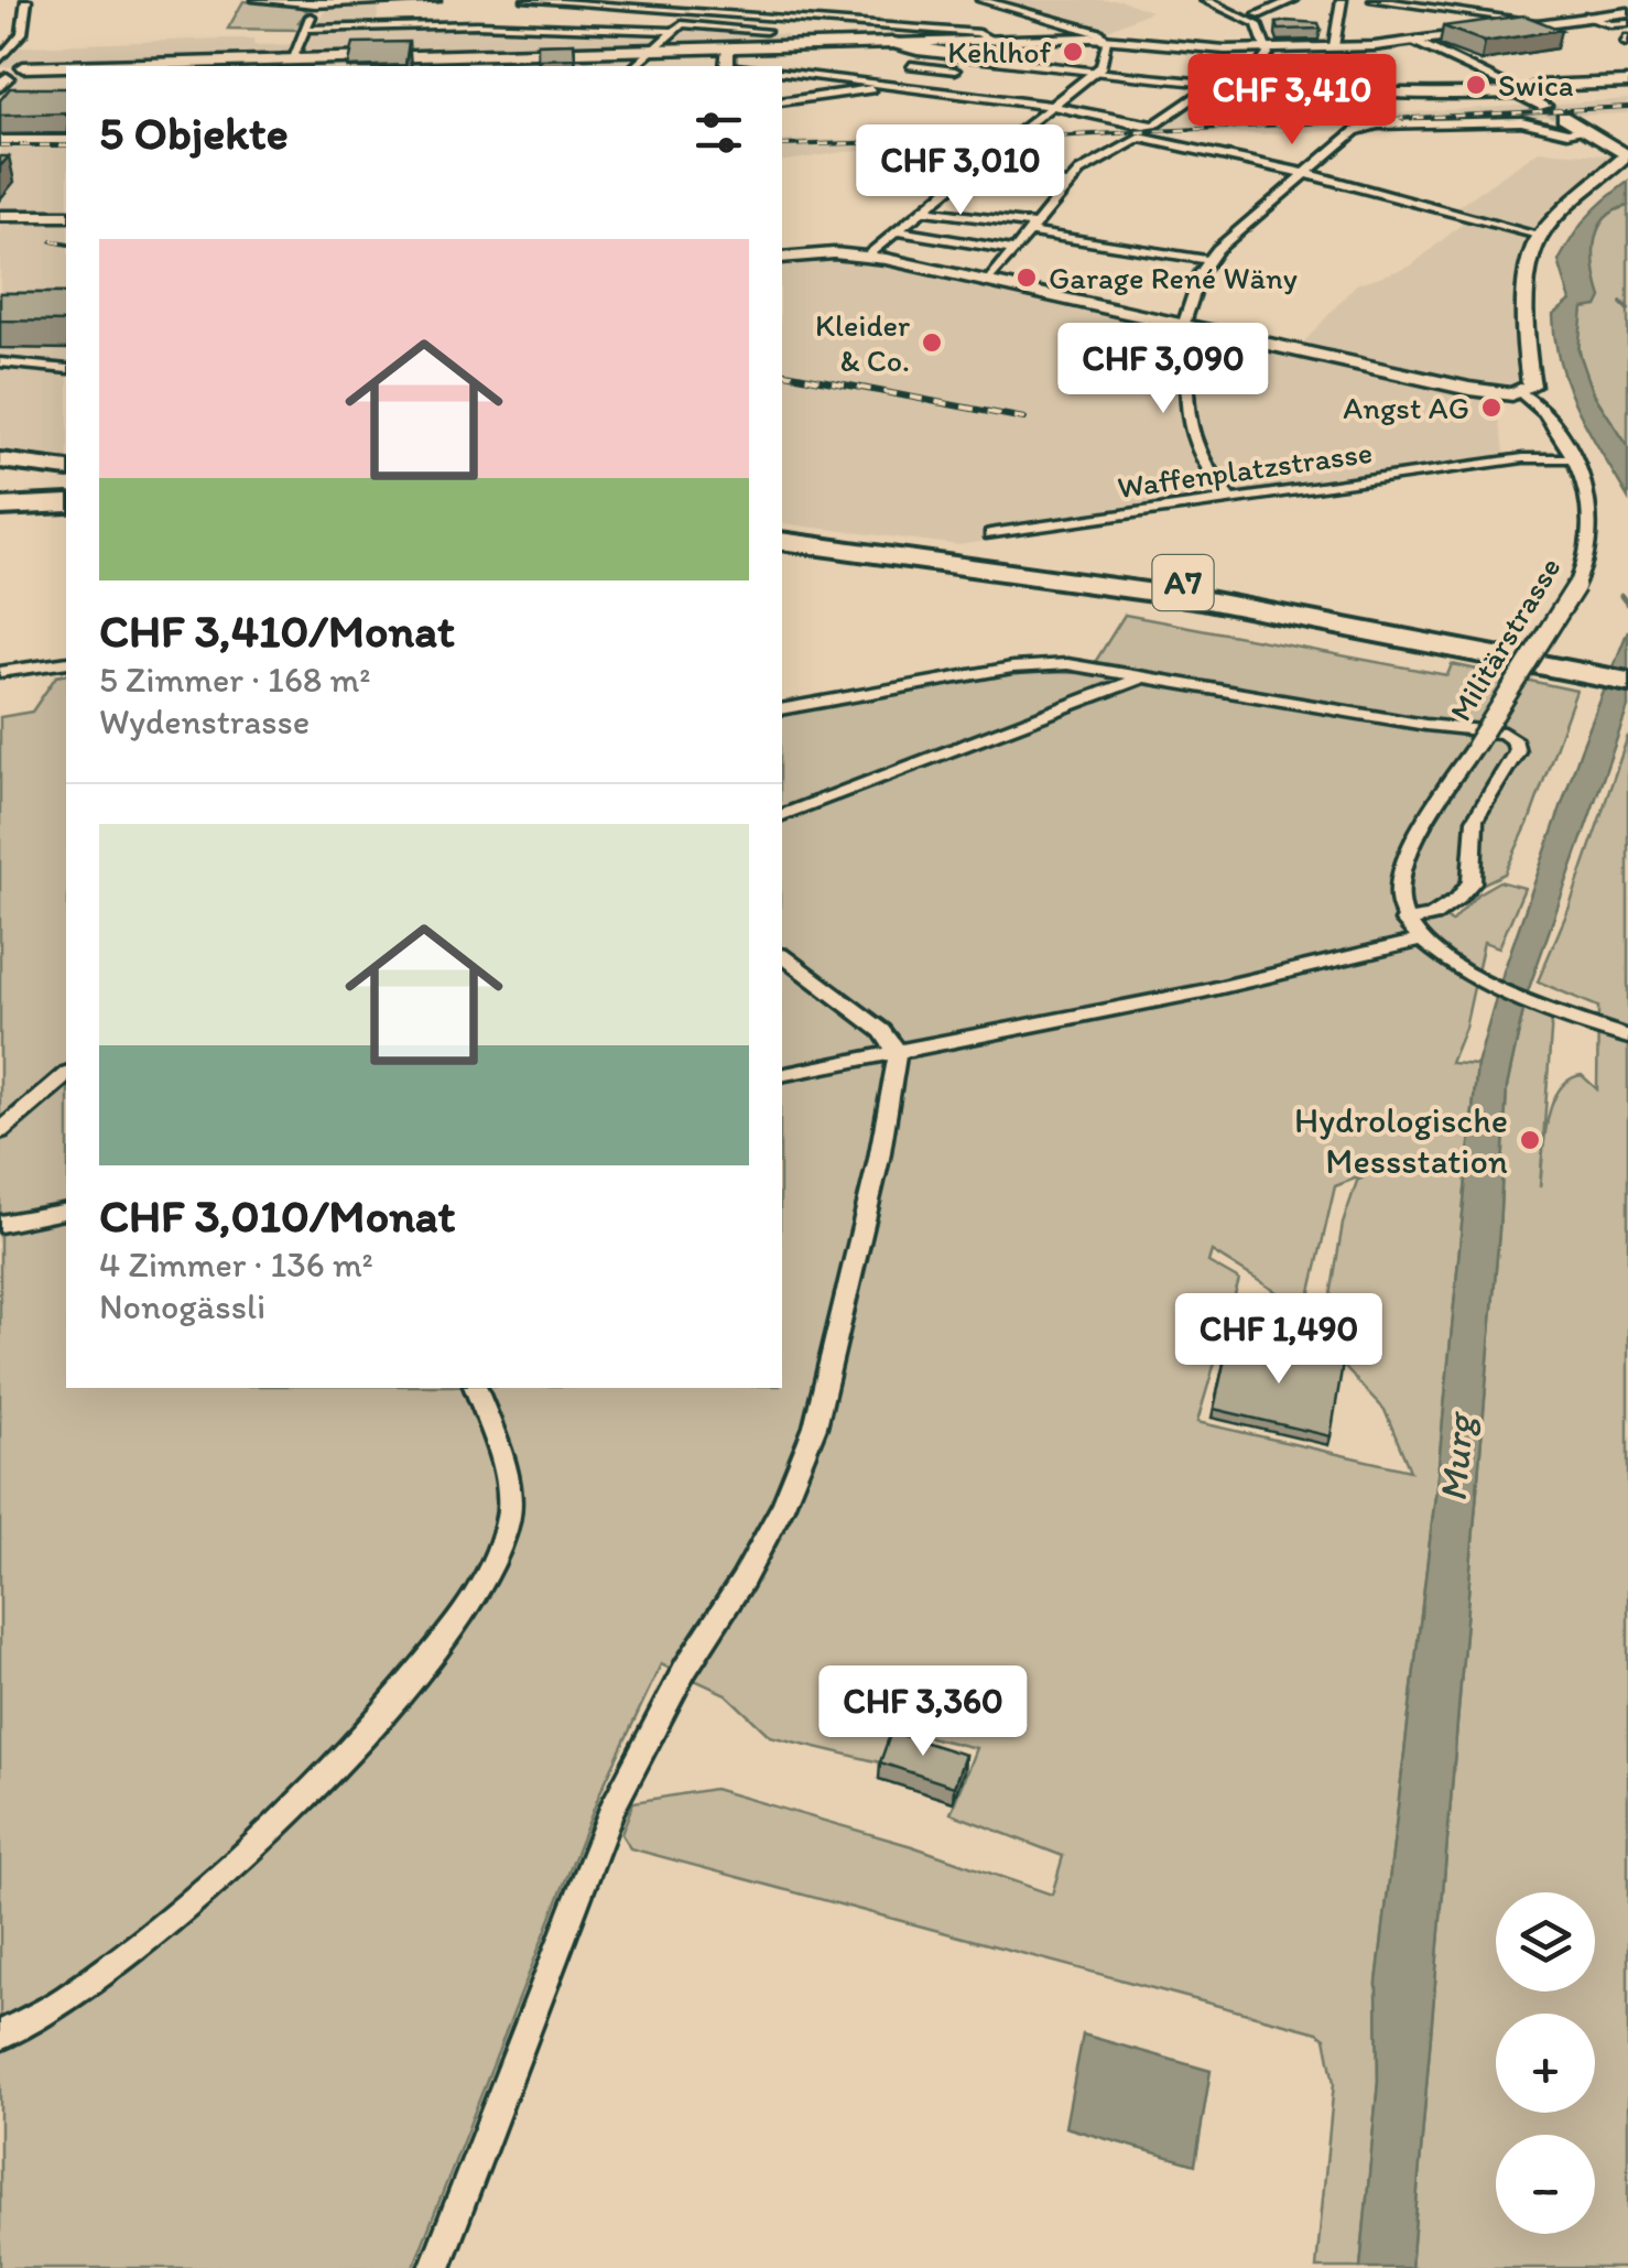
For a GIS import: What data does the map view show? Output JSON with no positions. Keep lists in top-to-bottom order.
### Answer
{
  "streets": {
    "highway": ["A7"],
    "street": ["Waffenplatzstrasse", "Militärstrasse"]
  },
  "crossings": [
    ["Waffenplatzstrasse", "Militärstrasse"]
  ],
  "water": ["Murg"],
  "places": [
    "Kehlhof",
    "Swica",
    "Garage René Wäny",
    "Kleider & Co.",
    "Angst AG",
    "Hydrologische Messstation"
  ],
  "page": {
    "price": [
      "CHF 3,410",
      "CHF 3,010",
      "CHF 3,090",
      "CHF 1,490",
      "CHF 3,360"
    ],
    "heading": "5 Objekte",
    "list": [
      {
        "name": "CHF 3,410/Monat",
        "note": "5 Zimmer · 168 m² · Wydenstrasse"
      },
      {
        "name": "CHF 3,010/Monat",
        "note": "4 Zimmer · 136 m² · Nonogässli"
      }
    ],
    "map_buttons": ["+", "−"]
  }
}
